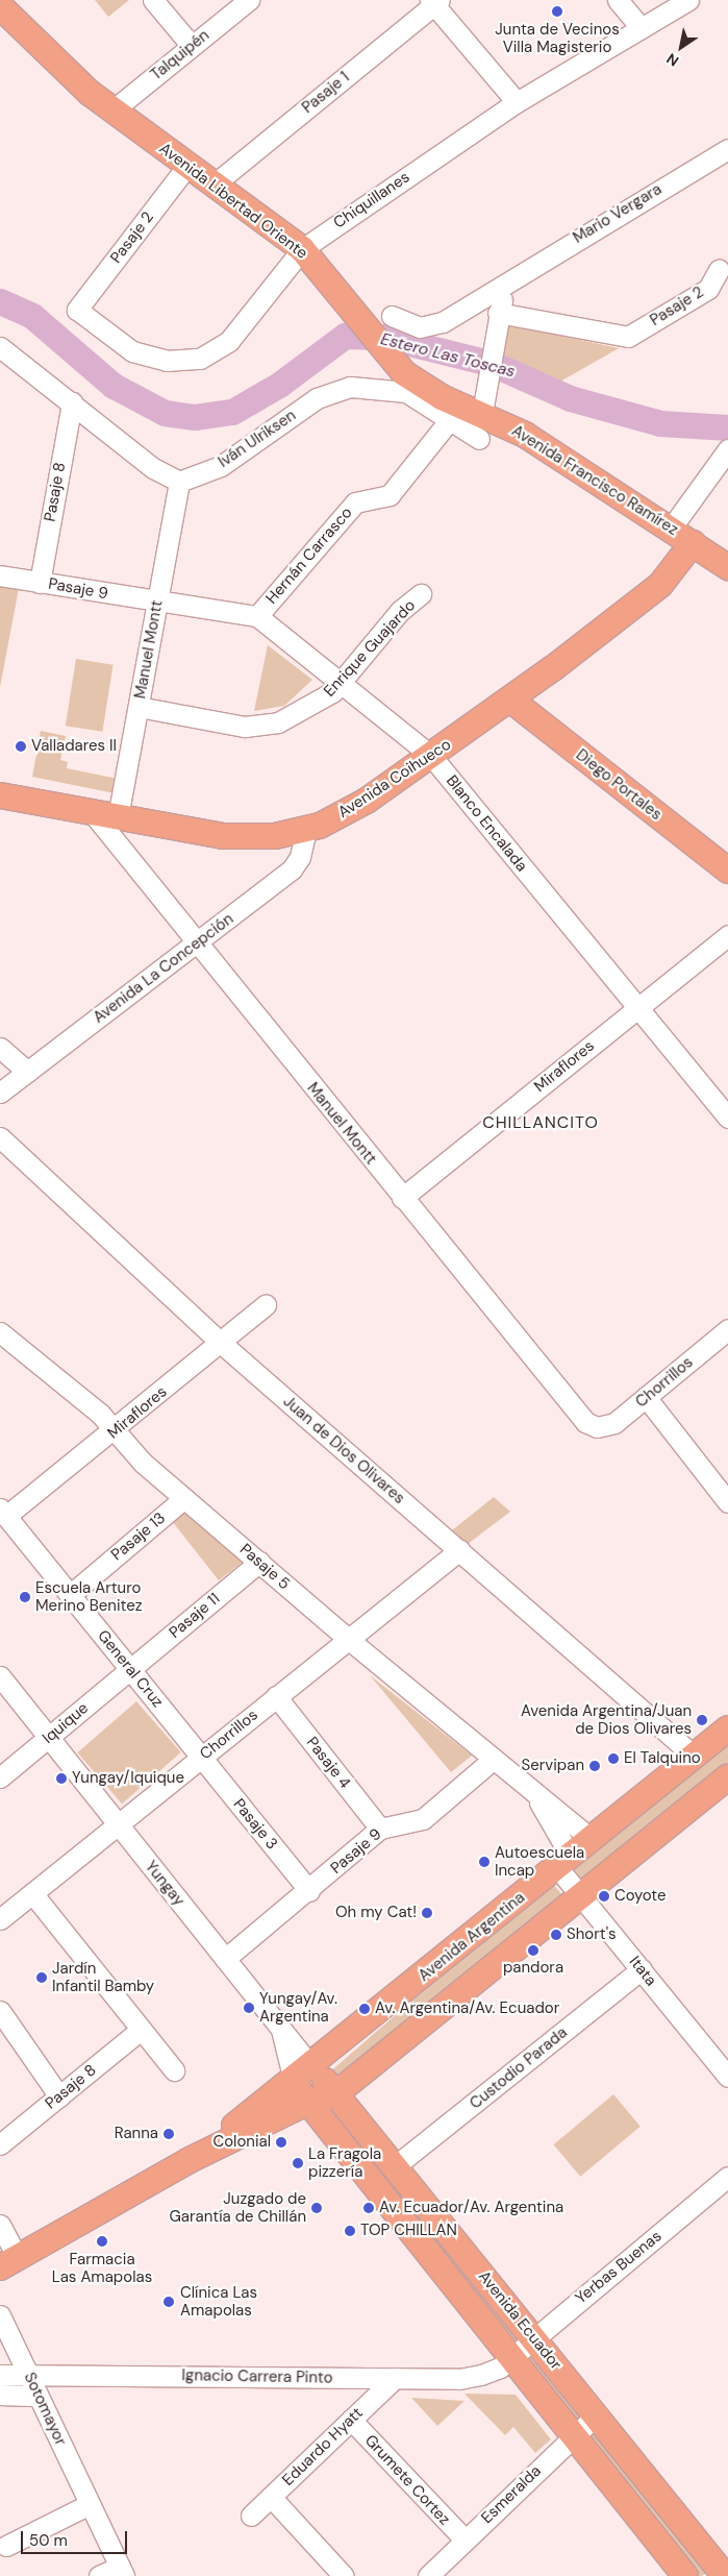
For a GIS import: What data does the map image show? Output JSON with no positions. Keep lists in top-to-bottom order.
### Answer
{
  "streets": {
    "main road": [
      "Avenida Libertad Oriente",
      "Avenida Francisco Ramírez",
      "Avenida Coihueco",
      "Diego Portales",
      "Avenida Argentina",
      "Avenida Ecuador"
    ],
    "street": [
      "Talquipén",
      "Pasaje 1",
      "Chiquillanes",
      "Mario Vergara",
      "Pasaje 2",
      "Iván Ulriksen",
      "Pasaje 8",
      "Hernán Carrasco",
      "Pasaje 9",
      "Enrique Guajardo",
      "Manuel Montt",
      "Blanco Encalada",
      "Avenida La Concepción",
      "Miraflores",
      "Chorrillos",
      "Juan de Dios Olivares",
      "Pasaje 13",
      "Pasaje 5",
      "Pasaje 11",
      "General Cruz",
      "Iquique",
      "Pasaje 4",
      "Pasaje 3",
      "Yungay",
      "Itata",
      "Custodio Parada",
      "Yerbas Buenas",
      "Ignacio Carrera Pinto",
      "Sotomayor",
      "Eduardo Hyatt",
      "Grumete Cortez",
      "Esmeralda"
    ]
  },
  "crossings": [
    ["Talquipén", "Avenida Libertad Oriente"],
    ["Pasaje 1", "Avenida Libertad Oriente"],
    ["Chiquillanes", "Avenida Libertad Oriente"],
    ["Chiquillanes", "Pasaje 2"],
    ["Avenida Libertad Oriente", "Pasaje 2"],
    ["Avenida Libertad Oriente", "Iván Ulriksen"],
    ["Avenida Libertad Oriente", "Avenida Francisco Ramírez"],
    ["Avenida Libertad Oriente", "Hernán Carrasco"],
    ["Iván Ulriksen", "Avenida Francisco Ramírez"],
    ["Iván Ulriksen", "Hernán Carrasco"],
    ["Iván Ulriksen", "Manuel Montt"],
    ["Avenida Francisco Ramírez", "Hernán Carrasco"],
    ["Avenida Francisco Ramírez", "Avenida Coihueco"],
    ["Pasaje 8", "Pasaje 9"],
    ["Hernán Carrasco", "Blanco Encalada"],
    ["Pasaje 9", "Manuel Montt"],
    ["Pasaje 9", "Pasaje 5"],
    ["Pasaje 9", "Pasaje 4"],
    ["Pasaje 9", "Pasaje 3"],
    ["Pasaje 9", "Yungay"],
    ["Enrique Guajardo", "Manuel Montt"],
    ["Enrique Guajardo", "Blanco Encalada"],
    ["Manuel Montt", "Avenida Coihueco"],
    ["Manuel Montt", "Avenida La Concepción"],
    ["Manuel Montt", "Miraflores"],
    ["Manuel Montt", "Chorrillos"],
    ["Avenida Coihueco", "Diego Portales"],
    ["Avenida Coihueco", "Blanco Encalada"],
    ["Avenida Coihueco", "Avenida La Concepción"],
    ["Blanco Encalada", "Miraflores"],
    ["Miraflores", "Juan de Dios Olivares"],
    ["Miraflores", "Pasaje 5"],
    ["Miraflores", "General Cruz"],
    ["Chorrillos", "Juan de Dios Olivares"],
    ["Chorrillos", "Pasaje 5"],
    ["Chorrillos", "General Cruz"],
    ["Chorrillos", "Pasaje 4"],
    ["Chorrillos", "Pasaje 3"],
    ["Chorrillos", "Yungay"],
    ["Juan de Dios Olivares", "Avenida Argentina"],
    ["Pasaje 13", "Pasaje 5"],
    ["Pasaje 13", "General Cruz"],
    ["Pasaje 5", "Pasaje 11"],
    ["Pasaje 5", "Avenida Argentina"],
    ["Pasaje 5", "Itata"],
    ["Pasaje 11", "General Cruz"],
    ["Pasaje 11", "Iquique"],
    ["General Cruz", "Iquique"],
    ["General Cruz", "Pasaje 3"],
    ["Iquique", "Yungay"],
    ["Yungay", "Avenida Argentina"],
    ["Yungay", "Avenida Ecuador"],
    ["Avenida Argentina", "Itata"],
    ["Avenida Argentina", "Avenida Ecuador"],
    ["Itata", "Custodio Parada"],
    ["Custodio Parada", "Avenida Ecuador"],
    ["Yerbas Buenas", "Avenida Ecuador"],
    ["Yerbas Buenas", "Ignacio Carrera Pinto"],
    ["Avenida Ecuador", "Ignacio Carrera Pinto"],
    ["Avenida Ecuador", "Esmeralda"],
    ["Ignacio Carrera Pinto", "Sotomayor"],
    ["Ignacio Carrera Pinto", "Eduardo Hyatt"],
    ["Eduardo Hyatt", "Grumete Cortez"],
    ["Grumete Cortez", "Esmeralda"]
  ],
  "districts": ["CHILLANCITO"],
  "water": ["Estero Las Toscas"],
  "places": [
    "Junta de Vecinos Villa Magisterio",
    "Valladares II",
    "Escuela Arturo Merino Benitez",
    "Avenida Argentina/Juan de Dios Olivares",
    "El Talquino",
    "Servipan",
    "Yungay/Iquique",
    "Autoescuela Incap",
    "Coyote",
    "Oh my Cat!",
    "Short's",
    "pandora",
    "Jardín Infantil Bamby",
    "Yungay/Av. Argentina",
    "Av. Argentina/Av. Ecuador",
    "Ranna",
    "Colonial",
    "La Fragola pizzería",
    "Juzgado de Garantía de Chillán",
    "Av. Ecuador/Av. Argentina",
    "TOP CHILLAN",
    "Farmacia Las Amapolas",
    "Clínica Las Amapolas"
  ],
  "scale_bar": "50 m",
  "north": "bottom left"
}
